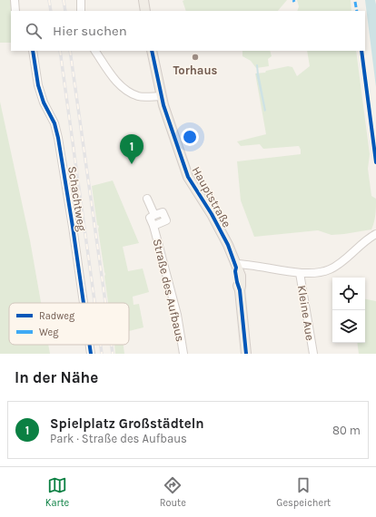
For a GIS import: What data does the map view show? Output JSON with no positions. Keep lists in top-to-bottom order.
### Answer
{
  "streets": {
    "main road": ["Hauptstraße"],
    "street": ["Schachtweg", "Straße des Aufbaus", "Kleine Aue"]
  },
  "crossings": [
    ["Hauptstraße", "Kleine Aue"]
  ],
  "places": ["Torhaus"],
  "legend": ["Radweg", "Weg"],
  "page": {
    "search": "Hier suchen",
    "pins": "1",
    "heading": "In der Nähe",
    "list": [
      {
        "mark": "1",
        "name": "Spielplatz Großstädteln",
        "note": "Park · Straße des Aufbaus",
        "value": "80 m"
      }
    ],
    "nav": ["Karte", "Route", "Gespeichert"]
  }
}
